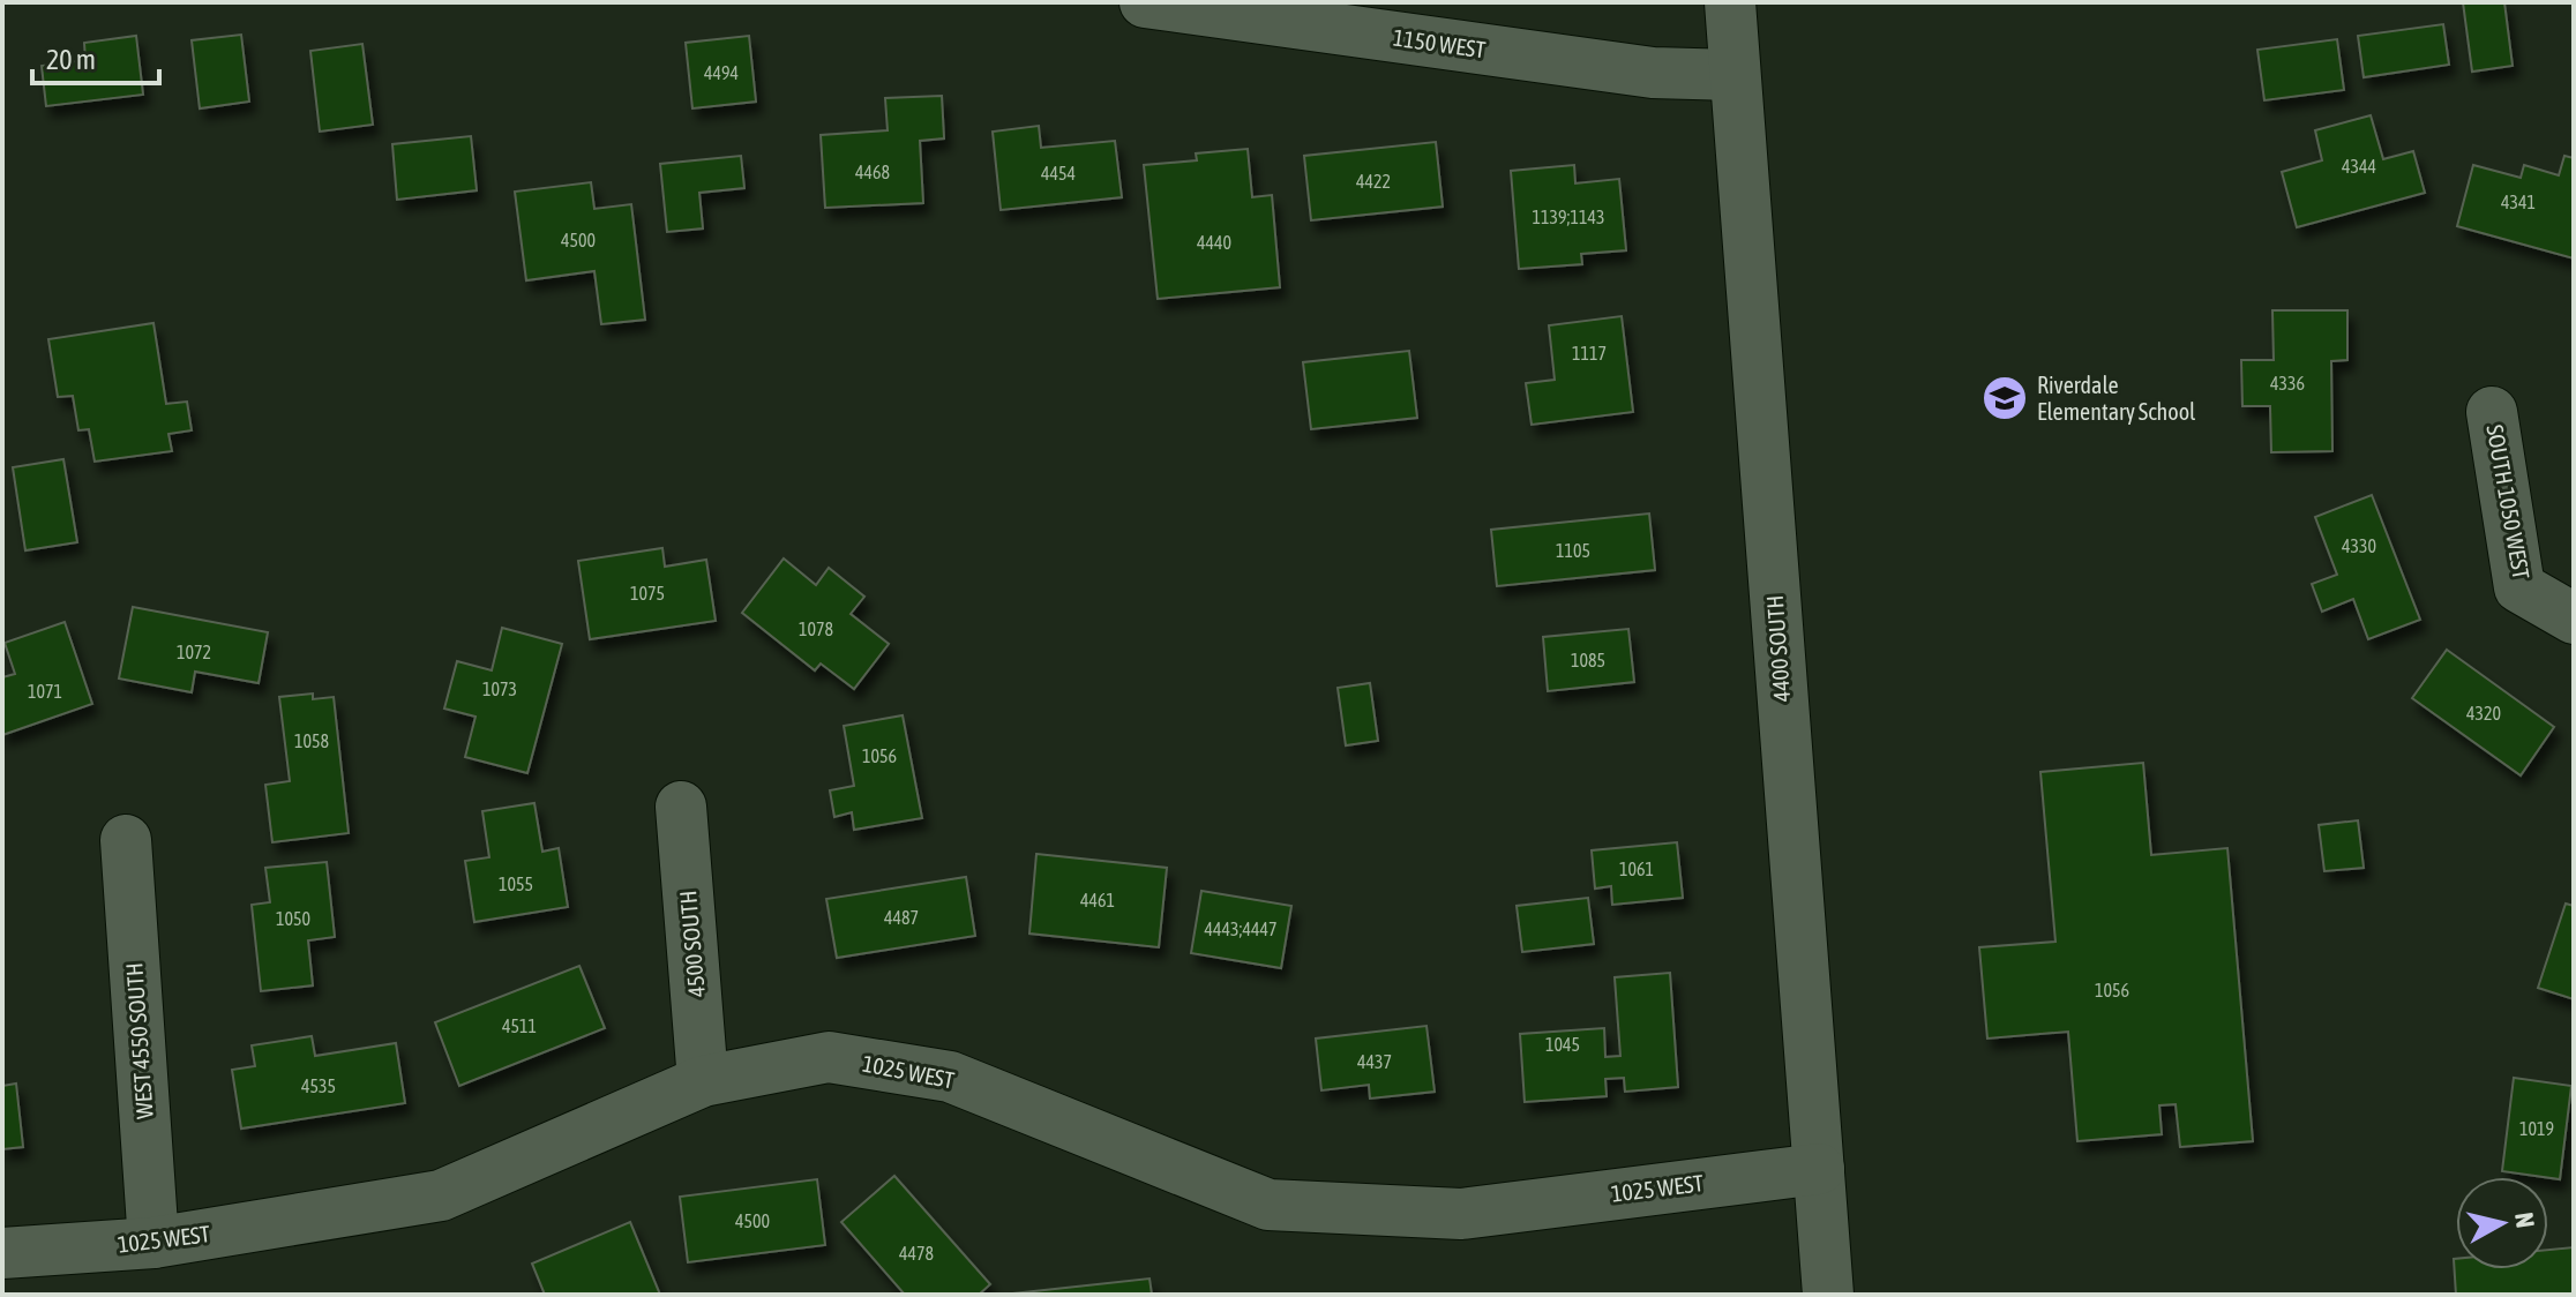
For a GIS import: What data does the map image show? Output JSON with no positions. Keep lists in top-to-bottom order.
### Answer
{
  "streets": {
    "street": [
      "1150 WEST",
      "SOUTH 1050 WEST",
      "4400 SOUTH",
      "4500 SOUTH",
      "WEST 4550 SOUTH",
      "1025 WEST"
    ]
  },
  "crossings": [
    ["1150 WEST", "4400 SOUTH"],
    ["4400 SOUTH", "1025 WEST"],
    ["4500 SOUTH", "1025 WEST"],
    ["WEST 4550 SOUTH", "1025 WEST"]
  ],
  "places": {
    "school or university": ["Riverdale Elementary School"]
  },
  "house_numbers": [
    "4494",
    "4344",
    "4468",
    "4454",
    "4422",
    "4341",
    "1139;1143",
    "4500",
    "4440",
    "1117",
    "4336",
    "4330",
    "1105",
    "1075",
    "1078",
    "1072",
    "1085",
    "1073",
    "1071",
    "4320",
    "1058",
    "1056",
    "1061",
    "1055",
    "4461",
    "4487",
    "1050",
    "4443;4447",
    "1056",
    "4511",
    "1045",
    "4437",
    "4535",
    "1019",
    "4500",
    "4478"
  ],
  "scale_bar": "20 m",
  "north": "right"
}
